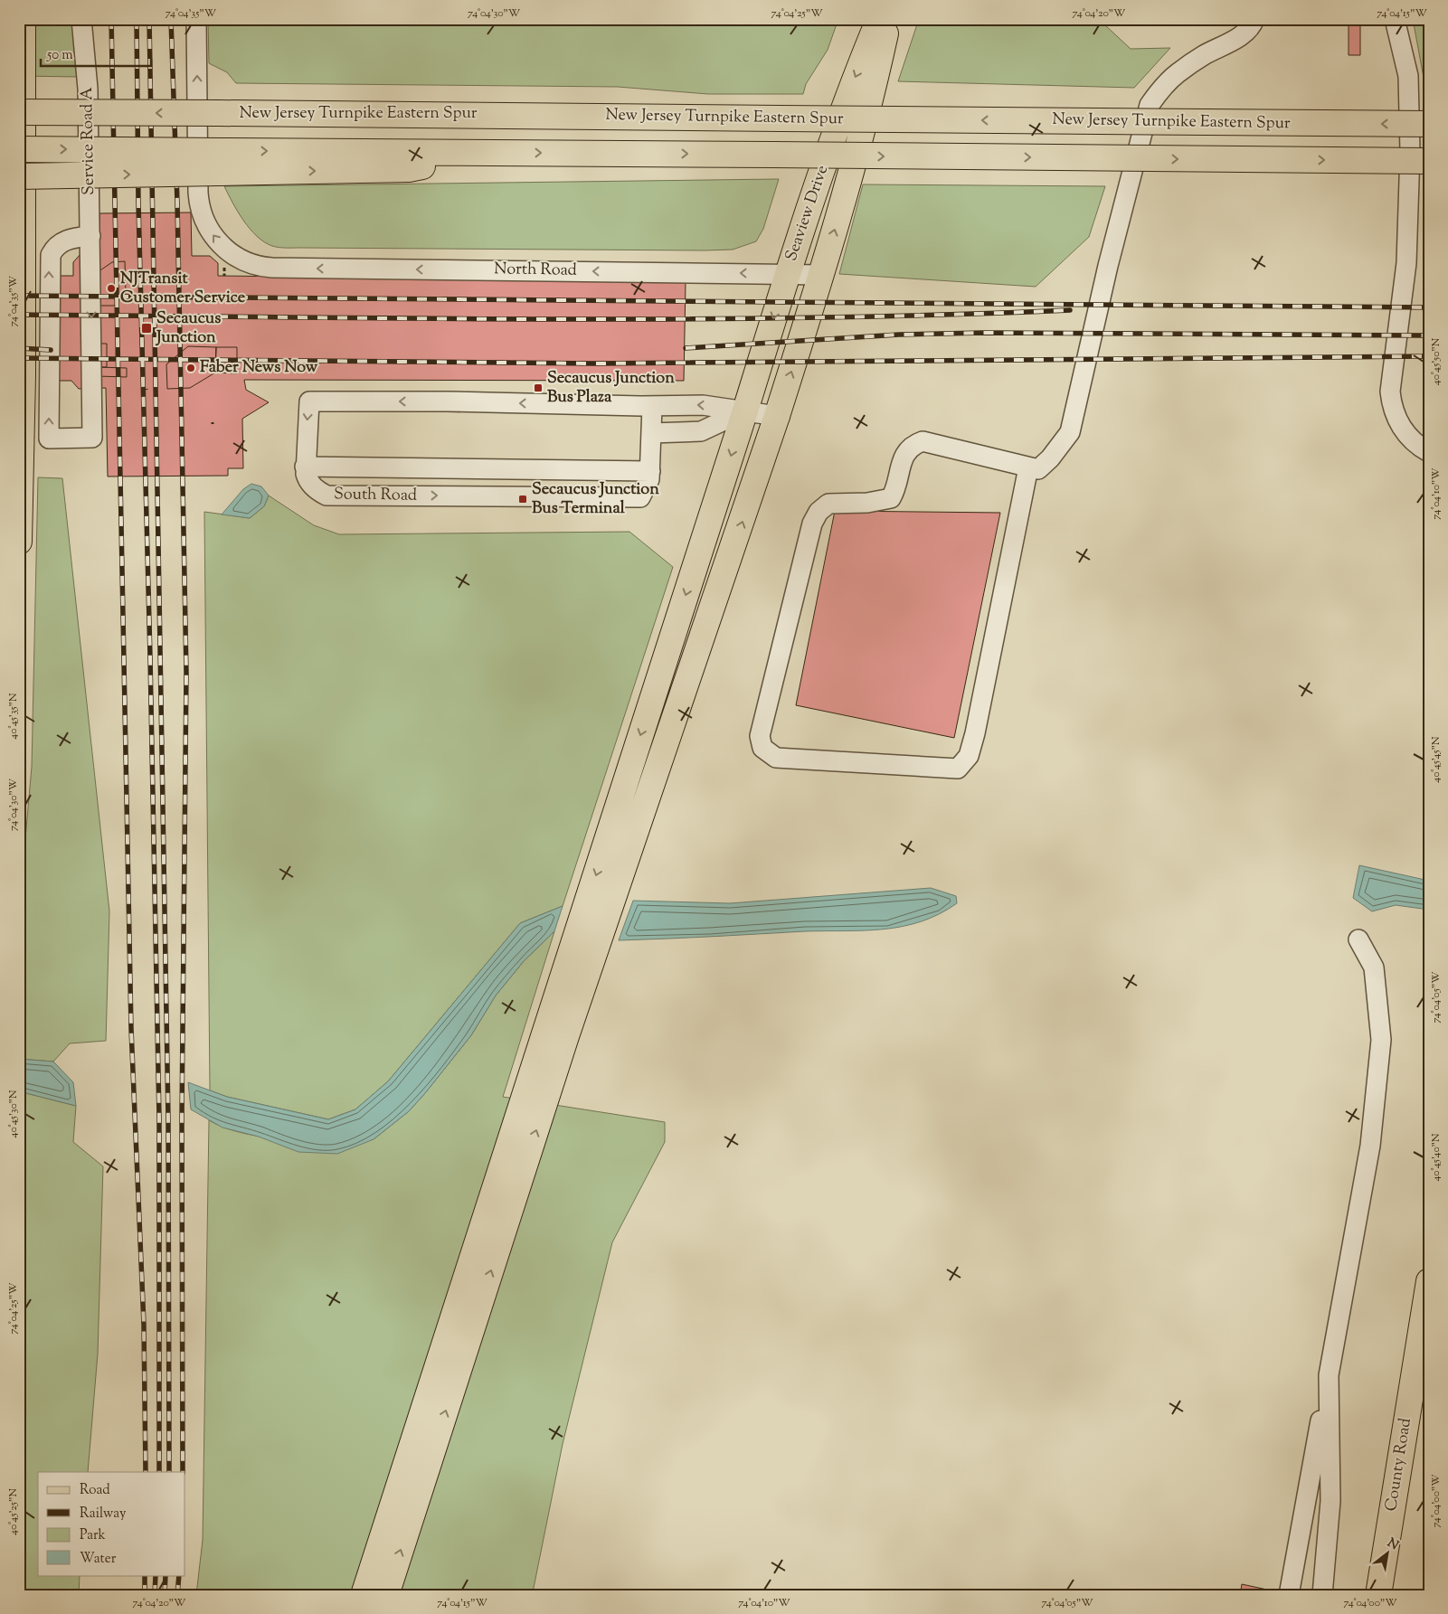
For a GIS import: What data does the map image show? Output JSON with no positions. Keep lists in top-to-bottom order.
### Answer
{
  "streets": {
    "main road": ["New Jersey Turnpike Eastern Spur", "Seaview Drive", "County Road"],
    "lane": ["Service Road A", "North Road", "South Road"]
  },
  "crossings": [
    ["Seaview Drive", "North Road"],
    ["Seaview Drive", "South Road"]
  ],
  "places": {
    "other": ["NJTransit Customer Service", "Faber News Now"],
    "transit": ["Secaucus Junction", "Secaucus Junction Bus Plaza", "Secaucus Junction Bus Terminal"]
  },
  "legend": [
    "Road",
    "Railway",
    "Park",
    "Water"
  ],
  "scale_bar": "50 m",
  "north": "top right",
  "coordinates": [
    "74°04'35\"W",
    "74°04'30\"W",
    "74°04'25\"W",
    "74°04'20\"W",
    "74°04'15\"W",
    "40°45'50\"N",
    "74°04'10\"W",
    "40°45'35\"N",
    "40°45'45\"N",
    "74°04'05\"W",
    "40°45'30\"N",
    "40°45'40\"N",
    "74°04'00\"W",
    "40°45'25\"N"
  ]
}
